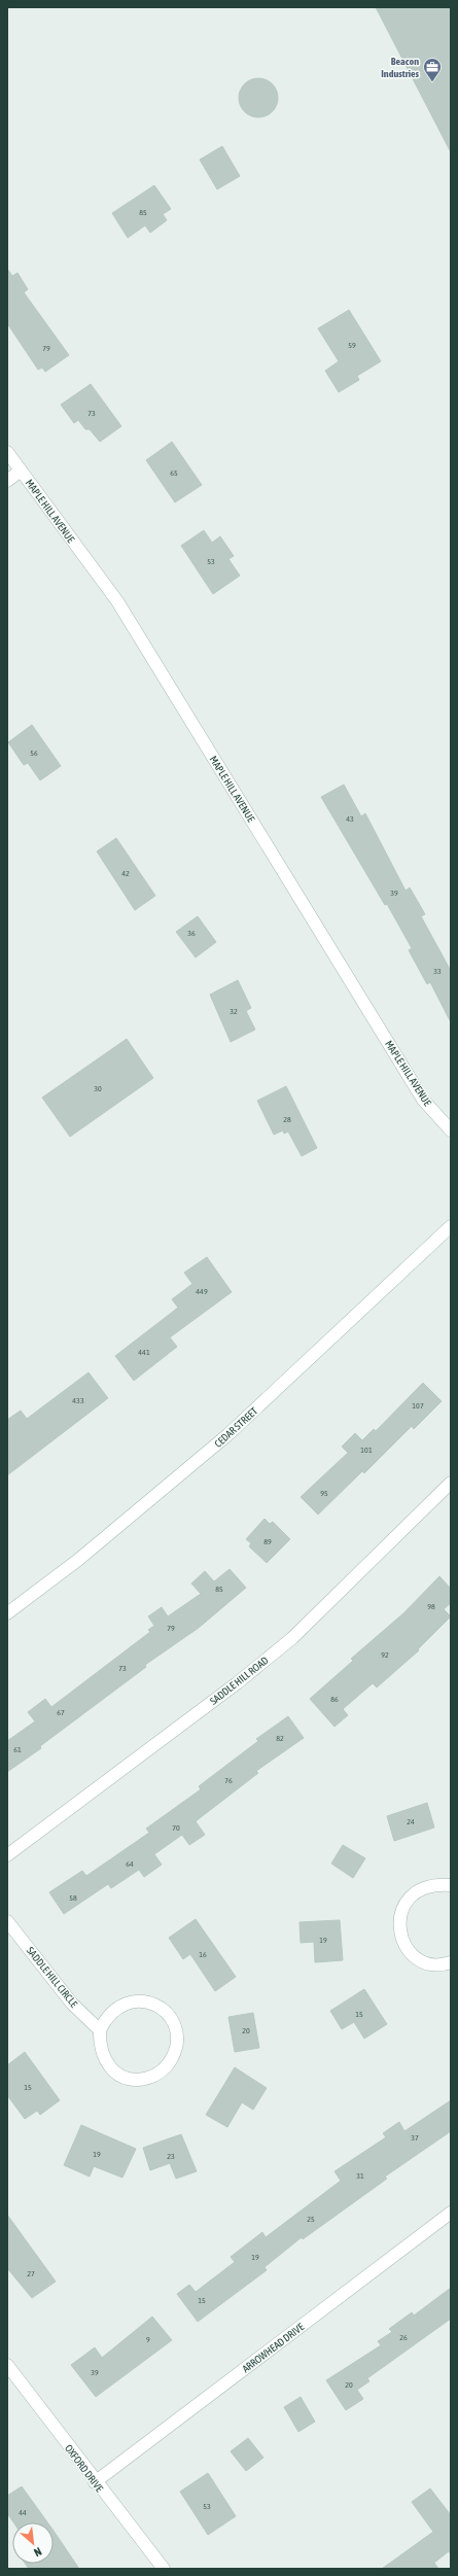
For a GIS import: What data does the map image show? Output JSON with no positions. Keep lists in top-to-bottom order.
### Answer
{
  "streets": {
    "street": [
      "MAPLE HILL AVENUE",
      "CEDAR STREET",
      "SADDLE HILL ROAD",
      "SADDLE HILL CIRCLE",
      "ARROWHEAD DRIVE",
      "OXFORD DRIVE"
    ]
  },
  "crossings": [
    ["ARROWHEAD DRIVE", "OXFORD DRIVE"]
  ],
  "places": {
    "office": ["Beacon Industries"]
  },
  "house_numbers": [
    "85",
    "59",
    "79",
    "73",
    "65",
    "53",
    "56",
    "43",
    "42",
    "39",
    "36",
    "33",
    "32",
    "30",
    "28",
    "449",
    "441",
    "433",
    "107",
    "101",
    "95",
    "89",
    "85",
    "98",
    "79",
    "92",
    "73",
    "86",
    "67",
    "82",
    "61",
    "76",
    "24",
    "70",
    "64",
    "58",
    "19",
    "16",
    "15",
    "20",
    "15",
    "37",
    "19",
    "23",
    "31",
    "25",
    "19",
    "27",
    "15",
    "26",
    "9",
    "39",
    "20",
    "53",
    "44"
  ],
  "north": "bottom right"
}
